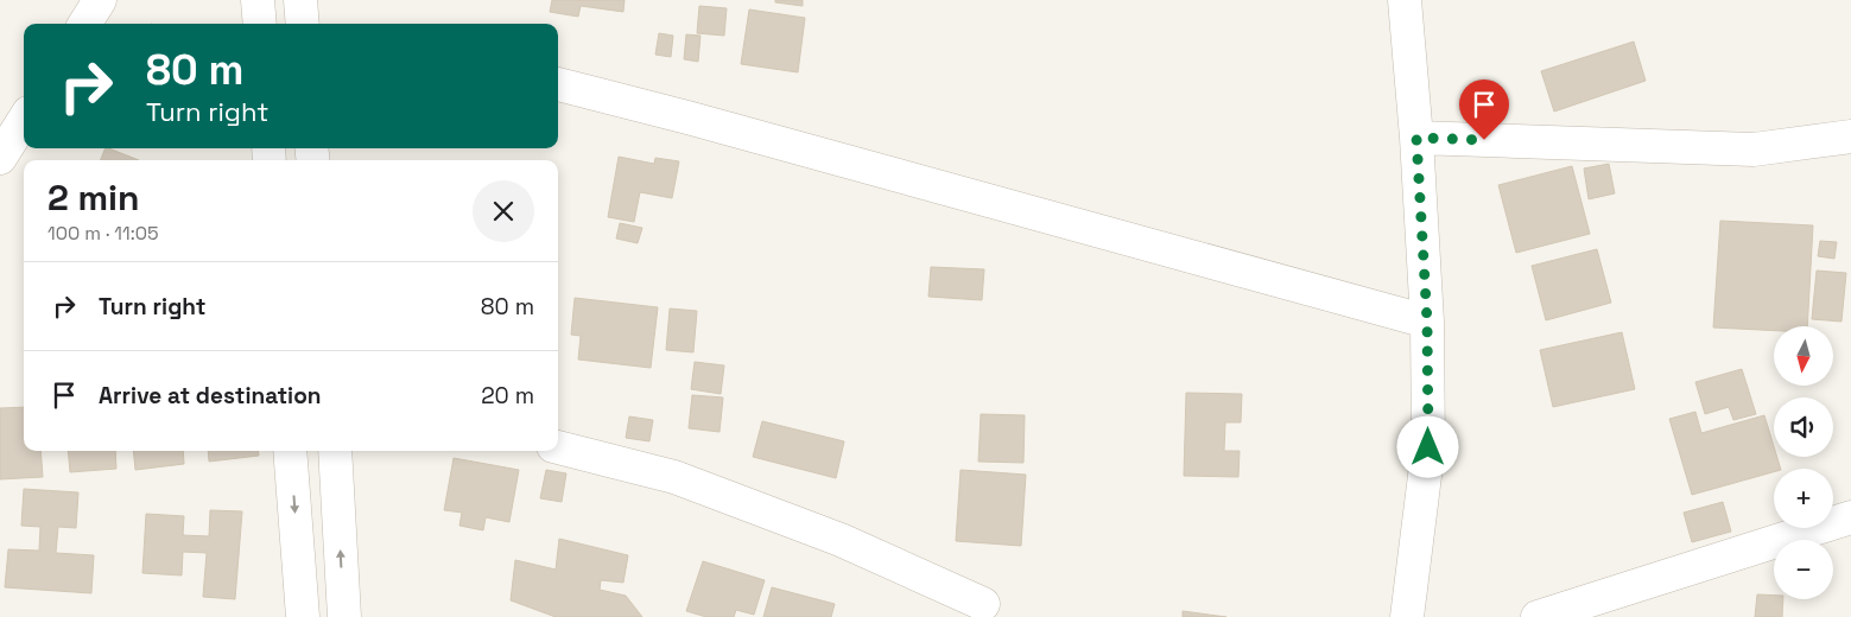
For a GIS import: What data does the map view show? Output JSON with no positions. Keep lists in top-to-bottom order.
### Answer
{
  "north": "bottom",
  "page": {
    "turn": ["80 m", "Turn right"],
    "heading": ["2 min", "100 m · 11:05"],
    "list": [
      {
        "name": "Turn right",
        "value": "80 m"
      },
      {
        "name": "Arrive at destination",
        "value": "20 m"
      }
    ],
    "map_buttons": ["+", "−"]
  }
}
